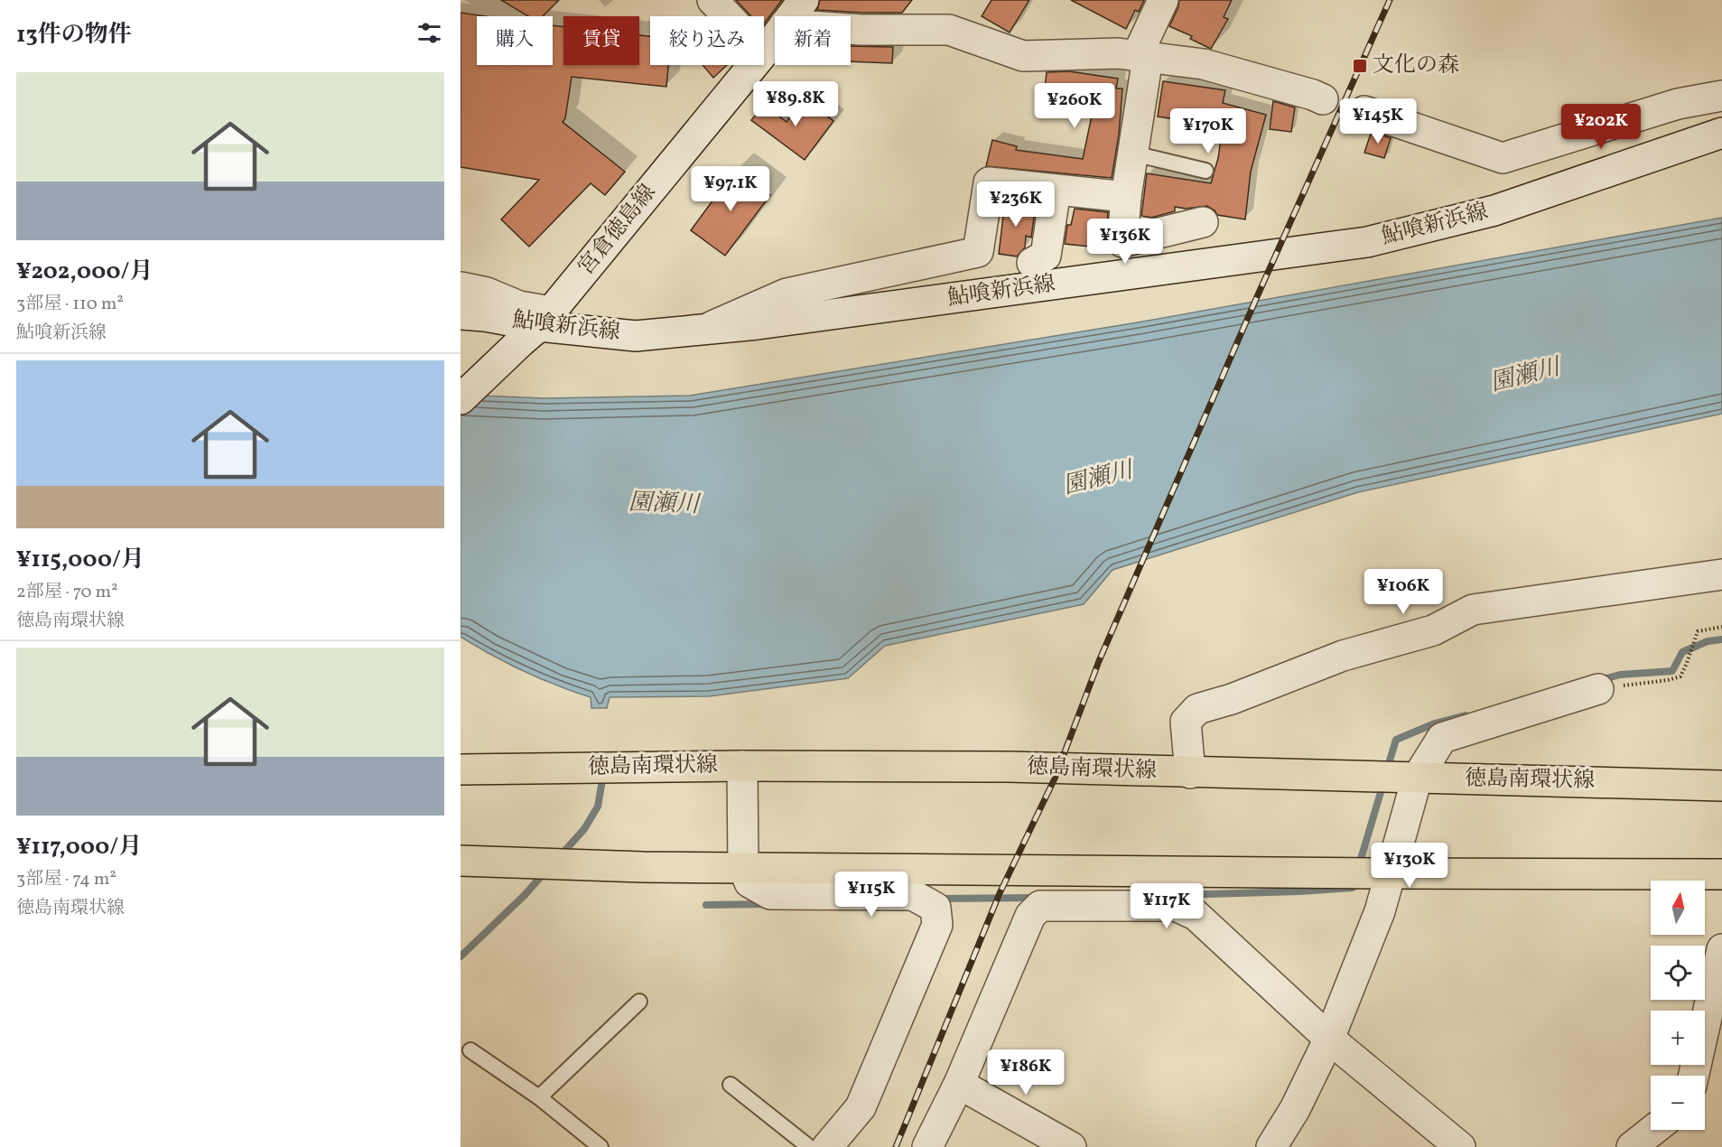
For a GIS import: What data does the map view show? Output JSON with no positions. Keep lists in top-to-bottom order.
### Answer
{
  "streets": {
    "highway": ["徳島南環状線"],
    "street": ["鮎喰新浜線", "宮倉徳島線"]
  },
  "crossings": [
    ["鮎喰新浜線", "宮倉徳島線"]
  ],
  "water": ["園瀬川"],
  "places": {
    "transit": ["文化の森"]
  },
  "north": "top",
  "page": {
    "heading": "13件の物件",
    "chip": [
      "購入",
      "賃貸",
      "絞り込み",
      "新着"
    ],
    "list": [
      {
        "name": "¥202,000/月",
        "note": "3部屋 · 110 m² · 鮎喰新浜線"
      },
      {
        "name": "¥115,000/月",
        "note": "2部屋 · 70 m² · 徳島南環状線"
      },
      {
        "name": "¥117,000/月",
        "note": "3部屋 · 74 m² · 徳島南環状線"
      }
    ],
    "price": [
      "¥89.8K",
      "¥260K",
      "¥145K",
      "¥202K",
      "¥170K",
      "¥97.1K",
      "¥236K",
      "¥136K",
      "¥106K",
      "¥130K",
      "¥115K",
      "¥117K",
      "¥186K"
    ],
    "map_buttons": ["+", "−"]
  }
}
